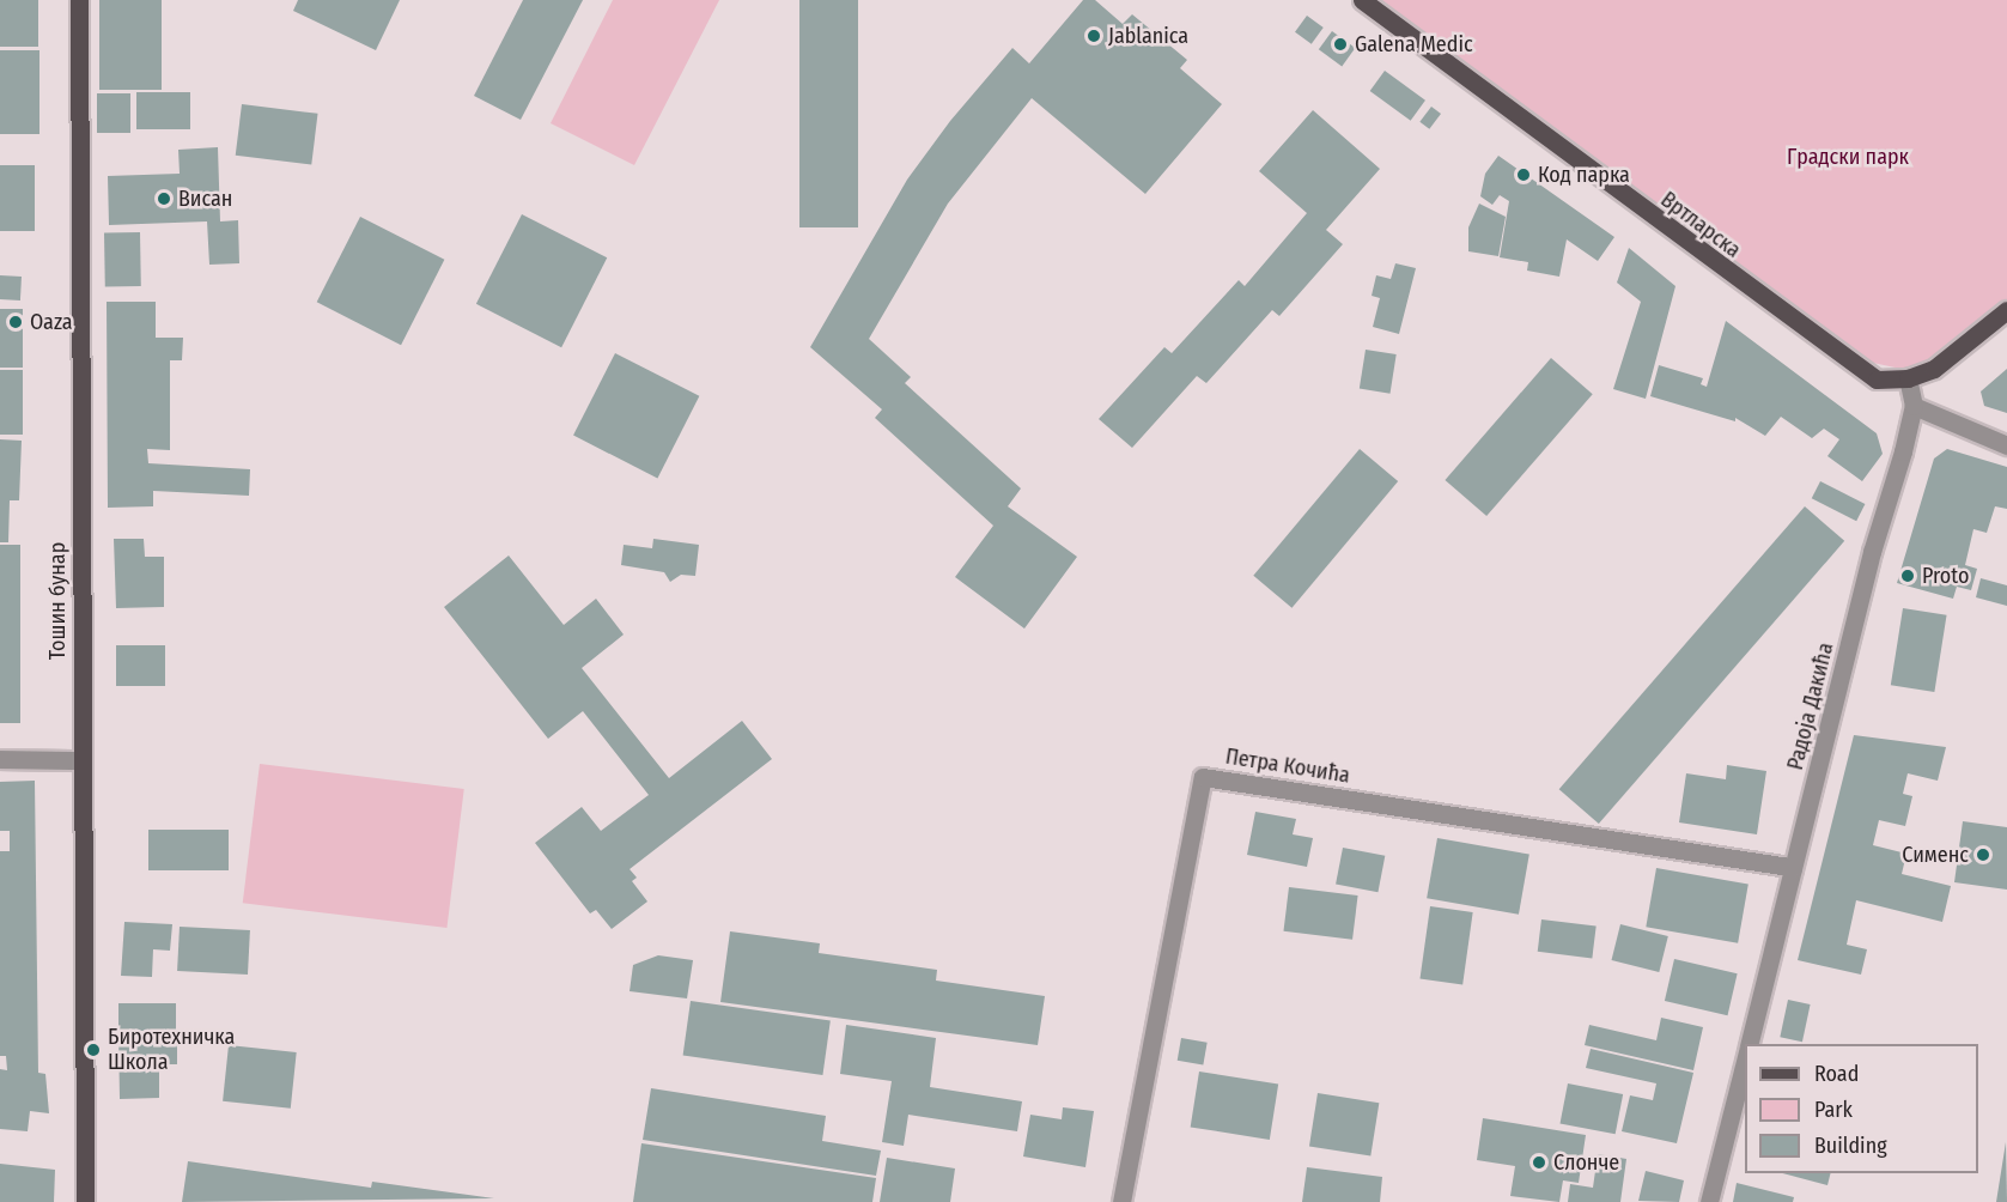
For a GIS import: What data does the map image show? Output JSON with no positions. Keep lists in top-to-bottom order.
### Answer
{
  "streets": {
    "main road": ["Вртларска", "Тошин бунар"],
    "street": ["Радоја Дакића", "Петра Кочића"]
  },
  "crossings": [
    ["Вртларска", "Радоја Дакића"],
    ["Радоја Дакића", "Петра Кочића"]
  ],
  "parks": ["Градски парк"],
  "places": [
    "Jablanica",
    "Galena Medic",
    "Код парка",
    "Висан",
    "Oaza",
    "Proto",
    "Сименс",
    "Биротехничка Школа",
    "Слонче"
  ],
  "legend": ["Road", "Park", "Building"]
}
